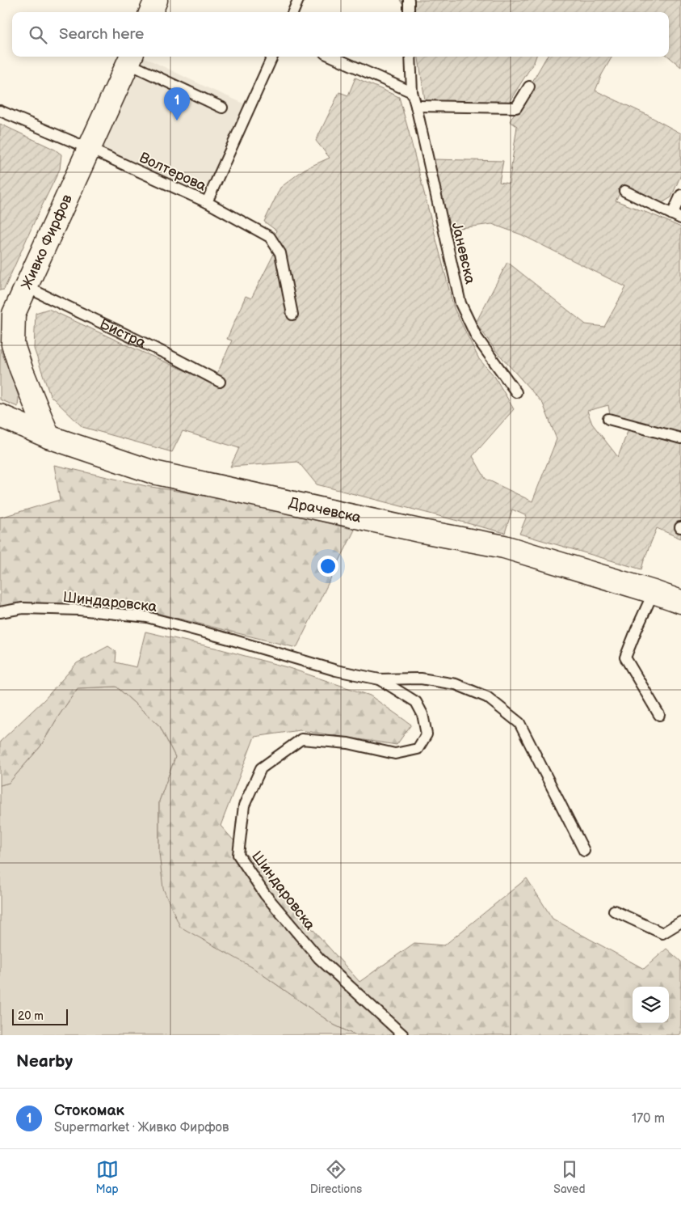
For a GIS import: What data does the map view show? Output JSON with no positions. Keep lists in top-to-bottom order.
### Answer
{
  "streets": {
    "main road": ["Живко Фирфов", "Драчевска"],
    "lane": [
      "Волтерова",
      "Јаневска",
      "Бистра",
      "Шиндаровска"
    ]
  },
  "crossings": [
    ["Волтерова", "Живко Фирфов"],
    ["Живко Фирфов", "Бистра"],
    ["Живко Фирфов", "Драчевска"]
  ],
  "scale_bar": "20 m",
  "page": {
    "search": "Search here",
    "pins": "1",
    "scale": "20 m",
    "heading": "Nearby",
    "list": [
      {
        "mark": "1",
        "name": "Стокомак",
        "note": "Supermarket · Живко Фирфов",
        "value": "170 m"
      }
    ],
    "nav": ["Map", "Directions", "Saved"]
  }
}
